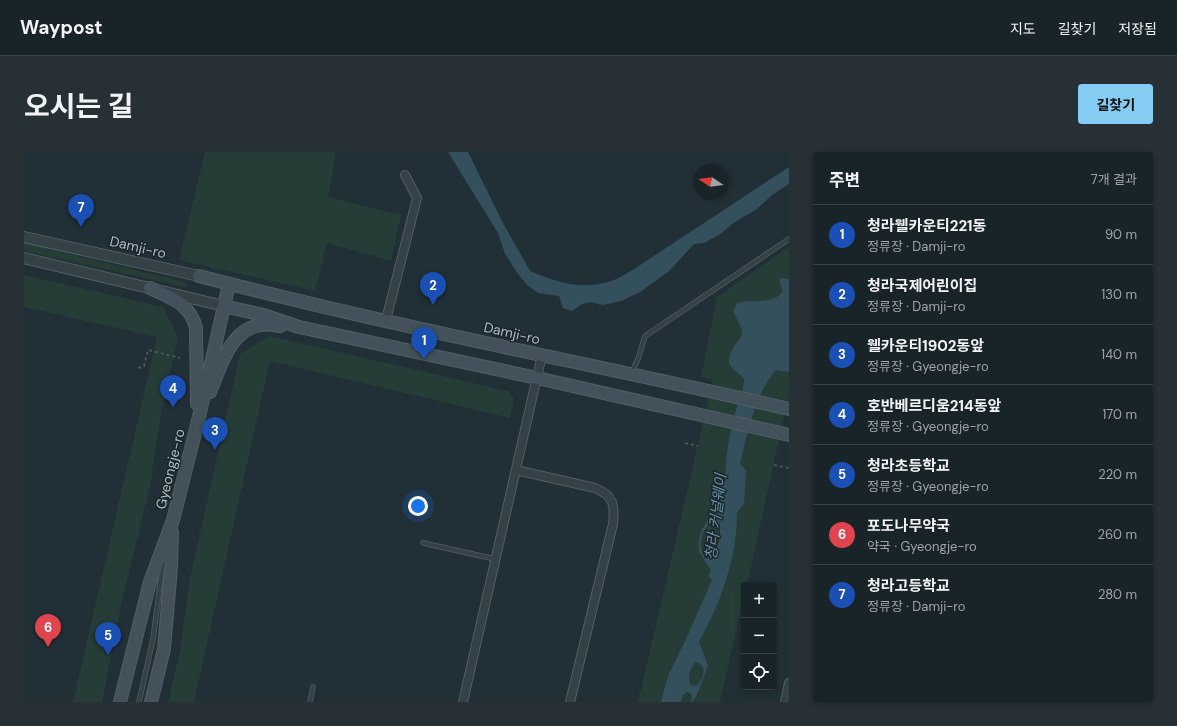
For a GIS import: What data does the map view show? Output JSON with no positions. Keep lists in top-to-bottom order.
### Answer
{
  "streets": {
    "main road": ["Damji-ro", "Gyeongje-ro"]
  },
  "crossings": [
    ["Damji-ro", "Gyeongje-ro"]
  ],
  "water": ["청라 커널웨이"],
  "north": "left",
  "page": {
    "header": "Waypost",
    "nav": ["지도", "길찾기", "저장됨"],
    "title": "오시는 길",
    "buttons": "길찾기",
    "heading": ["주변", "7개 결과"],
    "pins": [
      "7",
      "2",
      "1",
      "4",
      "3",
      "6",
      "5"
    ],
    "list": [
      {
        "mark": "1",
        "name": "청라웰카운티221동",
        "note": "정류장 · Damji-ro",
        "value": "90 m"
      },
      {
        "mark": "2",
        "name": "청라국제어린이집",
        "note": "정류장 · Damji-ro",
        "value": "130 m"
      },
      {
        "mark": "3",
        "name": "웰카운티1902동앞",
        "note": "정류장 · Gyeongje-ro",
        "value": "140 m"
      },
      {
        "mark": "4",
        "name": "호반베르디움214동앞",
        "note": "정류장 · Gyeongje-ro",
        "value": "170 m"
      },
      {
        "mark": "5",
        "name": "청라초등학교",
        "note": "정류장 · Gyeongje-ro",
        "value": "220 m"
      },
      {
        "mark": "6",
        "name": "포도나무약국",
        "note": "약국 · Gyeongje-ro",
        "value": "260 m"
      },
      {
        "mark": "7",
        "name": "청라고등학교",
        "note": "정류장 · Damji-ro",
        "value": "280 m"
      }
    ],
    "map_buttons": ["+", "−"]
  }
}
